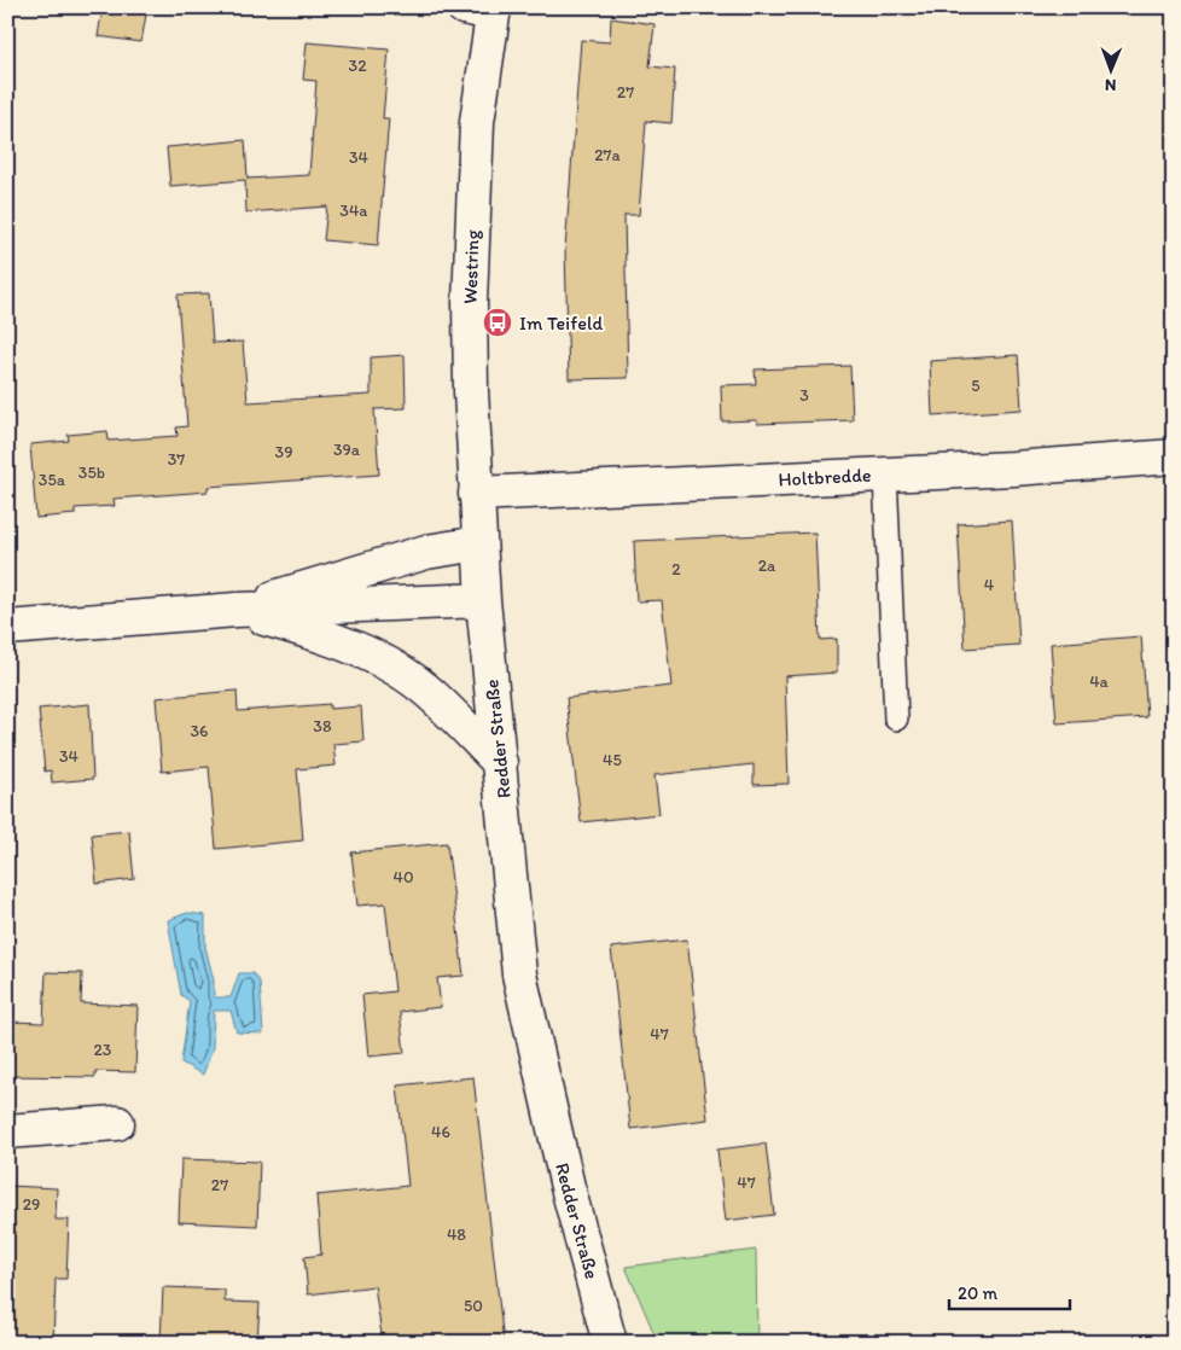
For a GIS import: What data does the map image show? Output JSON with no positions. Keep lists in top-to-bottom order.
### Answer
{
  "streets": {
    "street": ["Westring", "Holtbredde", "Redder Straße"]
  },
  "crossings": [
    ["Westring", "Holtbredde"],
    ["Westring", "Redder Straße"]
  ],
  "places": {
    "bus stop": ["Im Teifeld"]
  },
  "house_numbers": [
    "32",
    "27",
    "27a",
    "34",
    "34a",
    "5",
    "3",
    "39a",
    "39",
    "37",
    "35b",
    "35a",
    "2a",
    "2",
    "4",
    "4a",
    "38",
    "36",
    "34",
    "45",
    "40",
    "47",
    "23",
    "46",
    "47",
    "27",
    "29",
    "48",
    "50"
  ],
  "scale_bar": "20 m",
  "north": "bottom"
}
